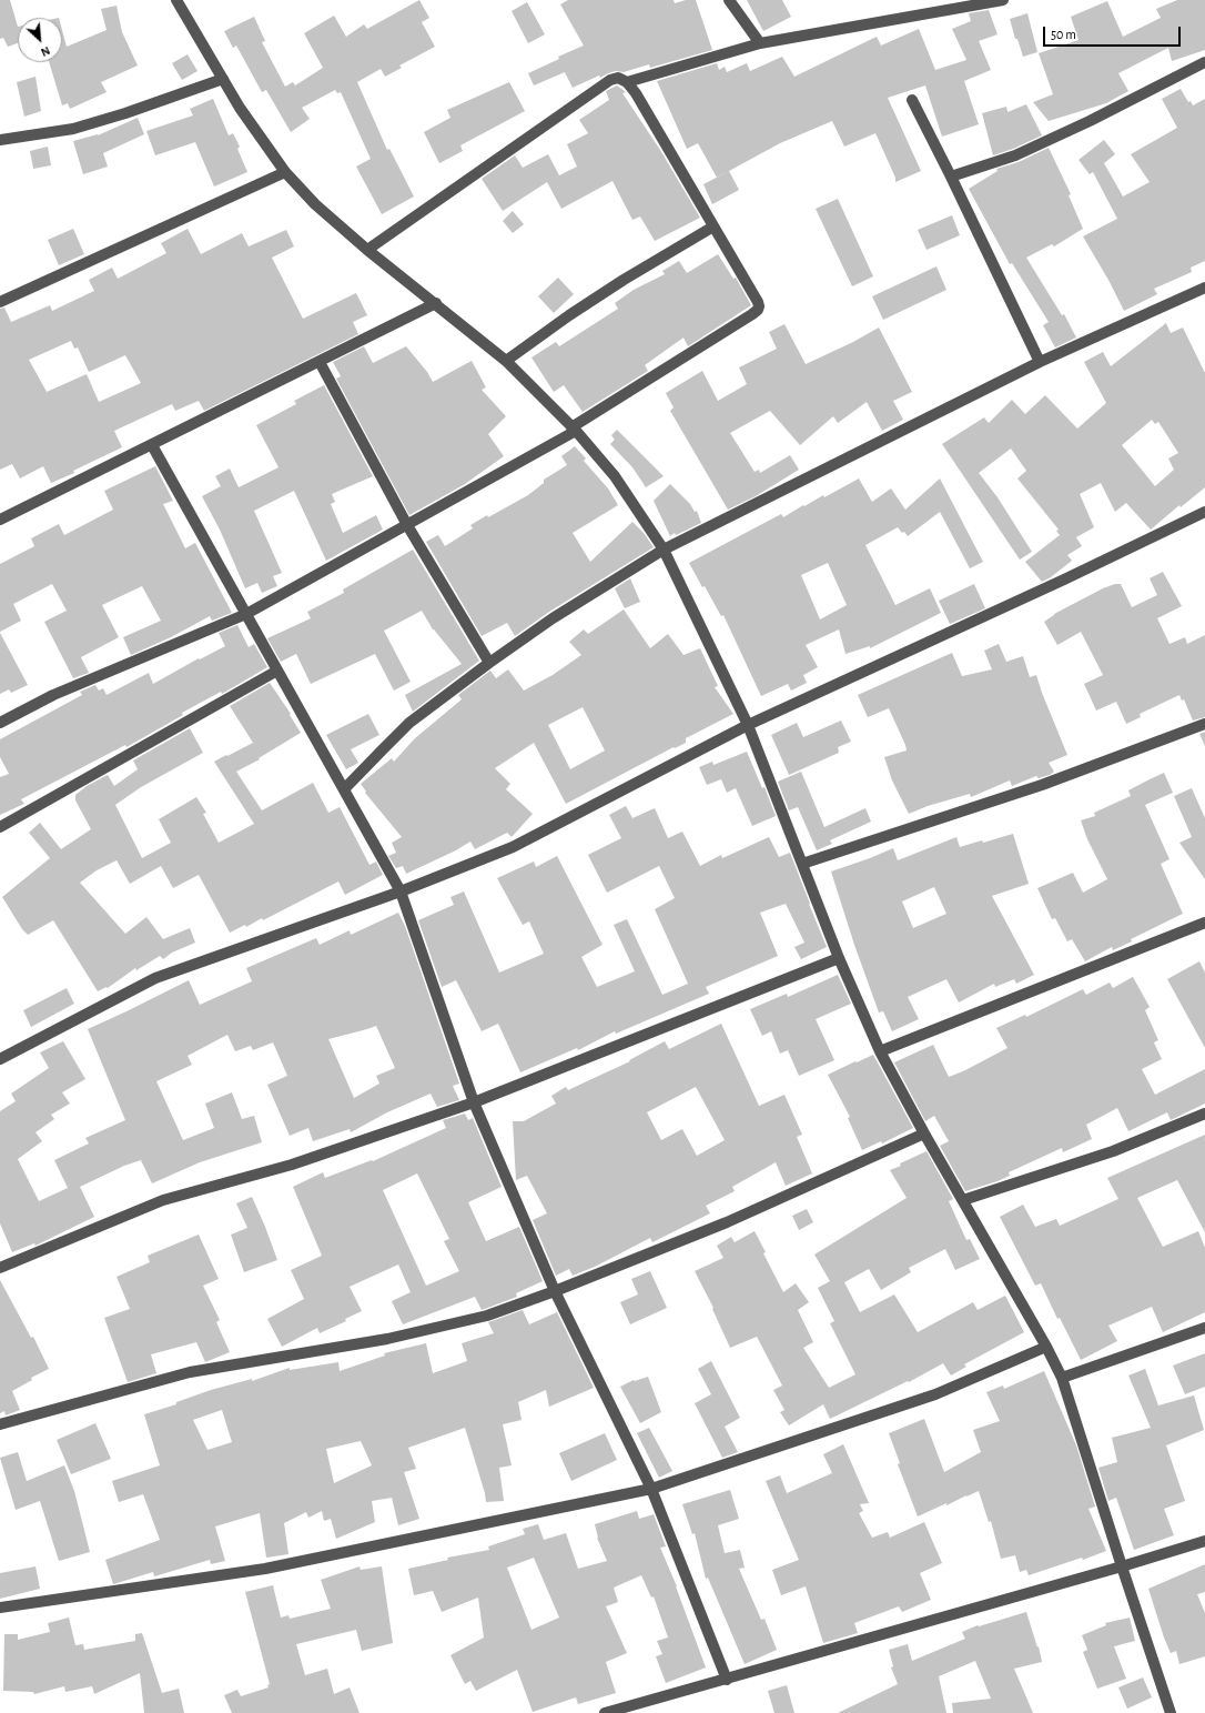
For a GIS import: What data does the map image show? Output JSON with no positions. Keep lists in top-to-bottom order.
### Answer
{
  "scale_bar": "50 m",
  "north": "bottom right"
}
